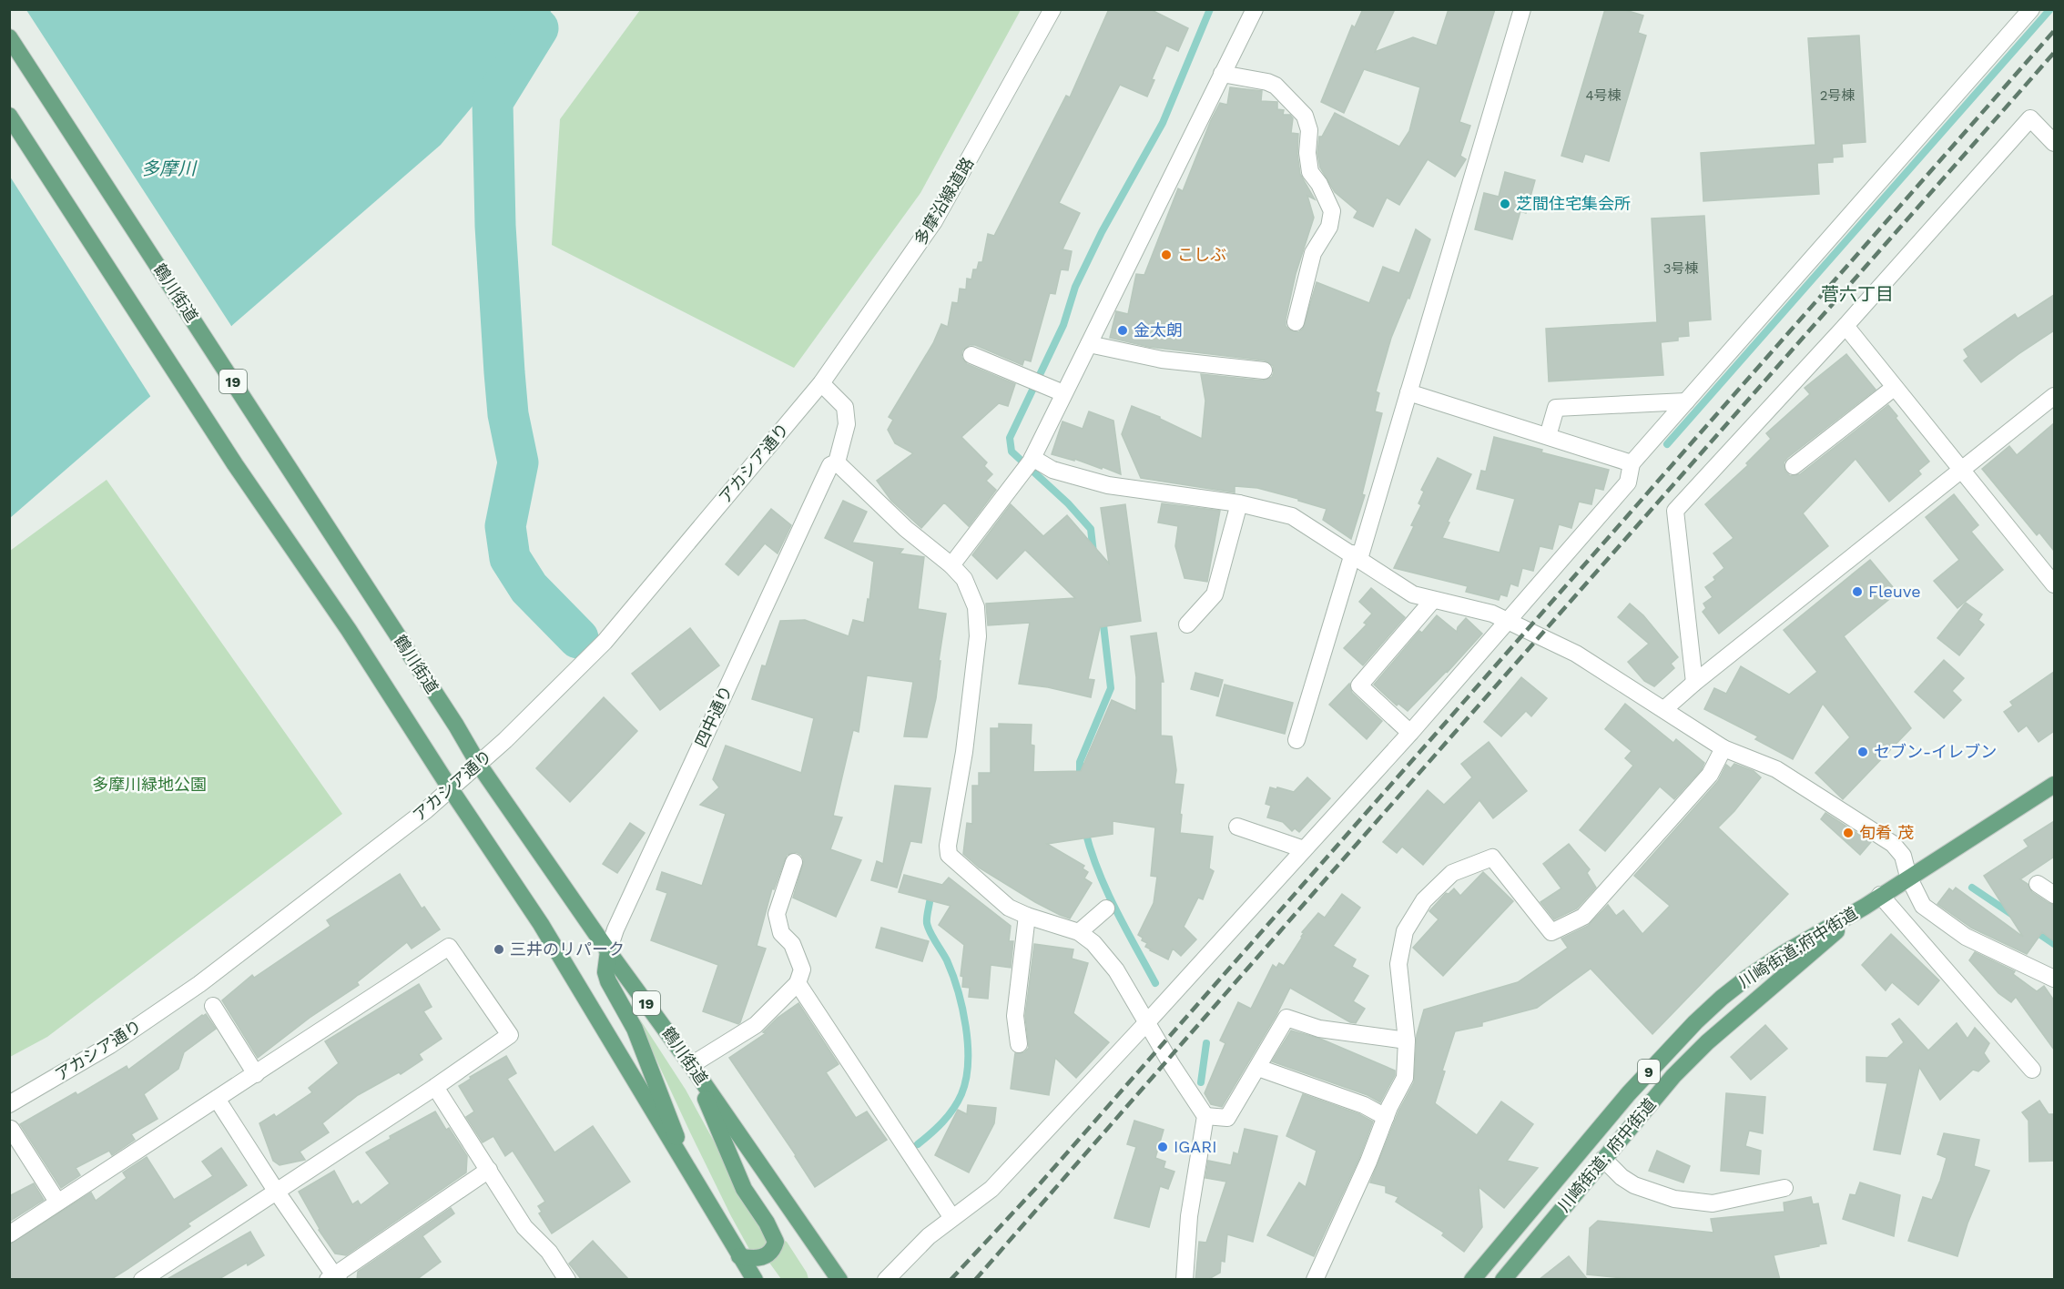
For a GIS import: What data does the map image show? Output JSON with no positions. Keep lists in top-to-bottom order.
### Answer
{
  "streets": {
    "main road": [
      "鶴川街道",
      "19",
      "川崎街道;府中街道",
      "9",
      "川崎街道; 府中街道"
    ],
    "street": ["多摩沿線道路", "アカシア通り", "四中通り"]
  },
  "crossings": [
    ["多摩沿線道路", "アカシア通り"],
    ["鶴川街道", "19"],
    ["鶴川街道", "アカシア通り"],
    ["鶴川街道", "四中通り"],
    ["19", "アカシア通り"],
    ["19", "四中通り"],
    ["川崎街道;府中街道", "川崎街道; 府中街道"]
  ],
  "districts": ["菅六丁目"],
  "water": ["多摩川"],
  "parks": ["多摩川緑地公園"],
  "places": [
    "芝間住宅集会所",
    "こしぶ",
    "金太朗",
    "Fleuve",
    "セブン-イレブン",
    "旬肴 茂",
    "三井のリパーク",
    "IGARI"
  ],
  "house_numbers": ["4号棟", "2号棟", "3号棟"]
}
